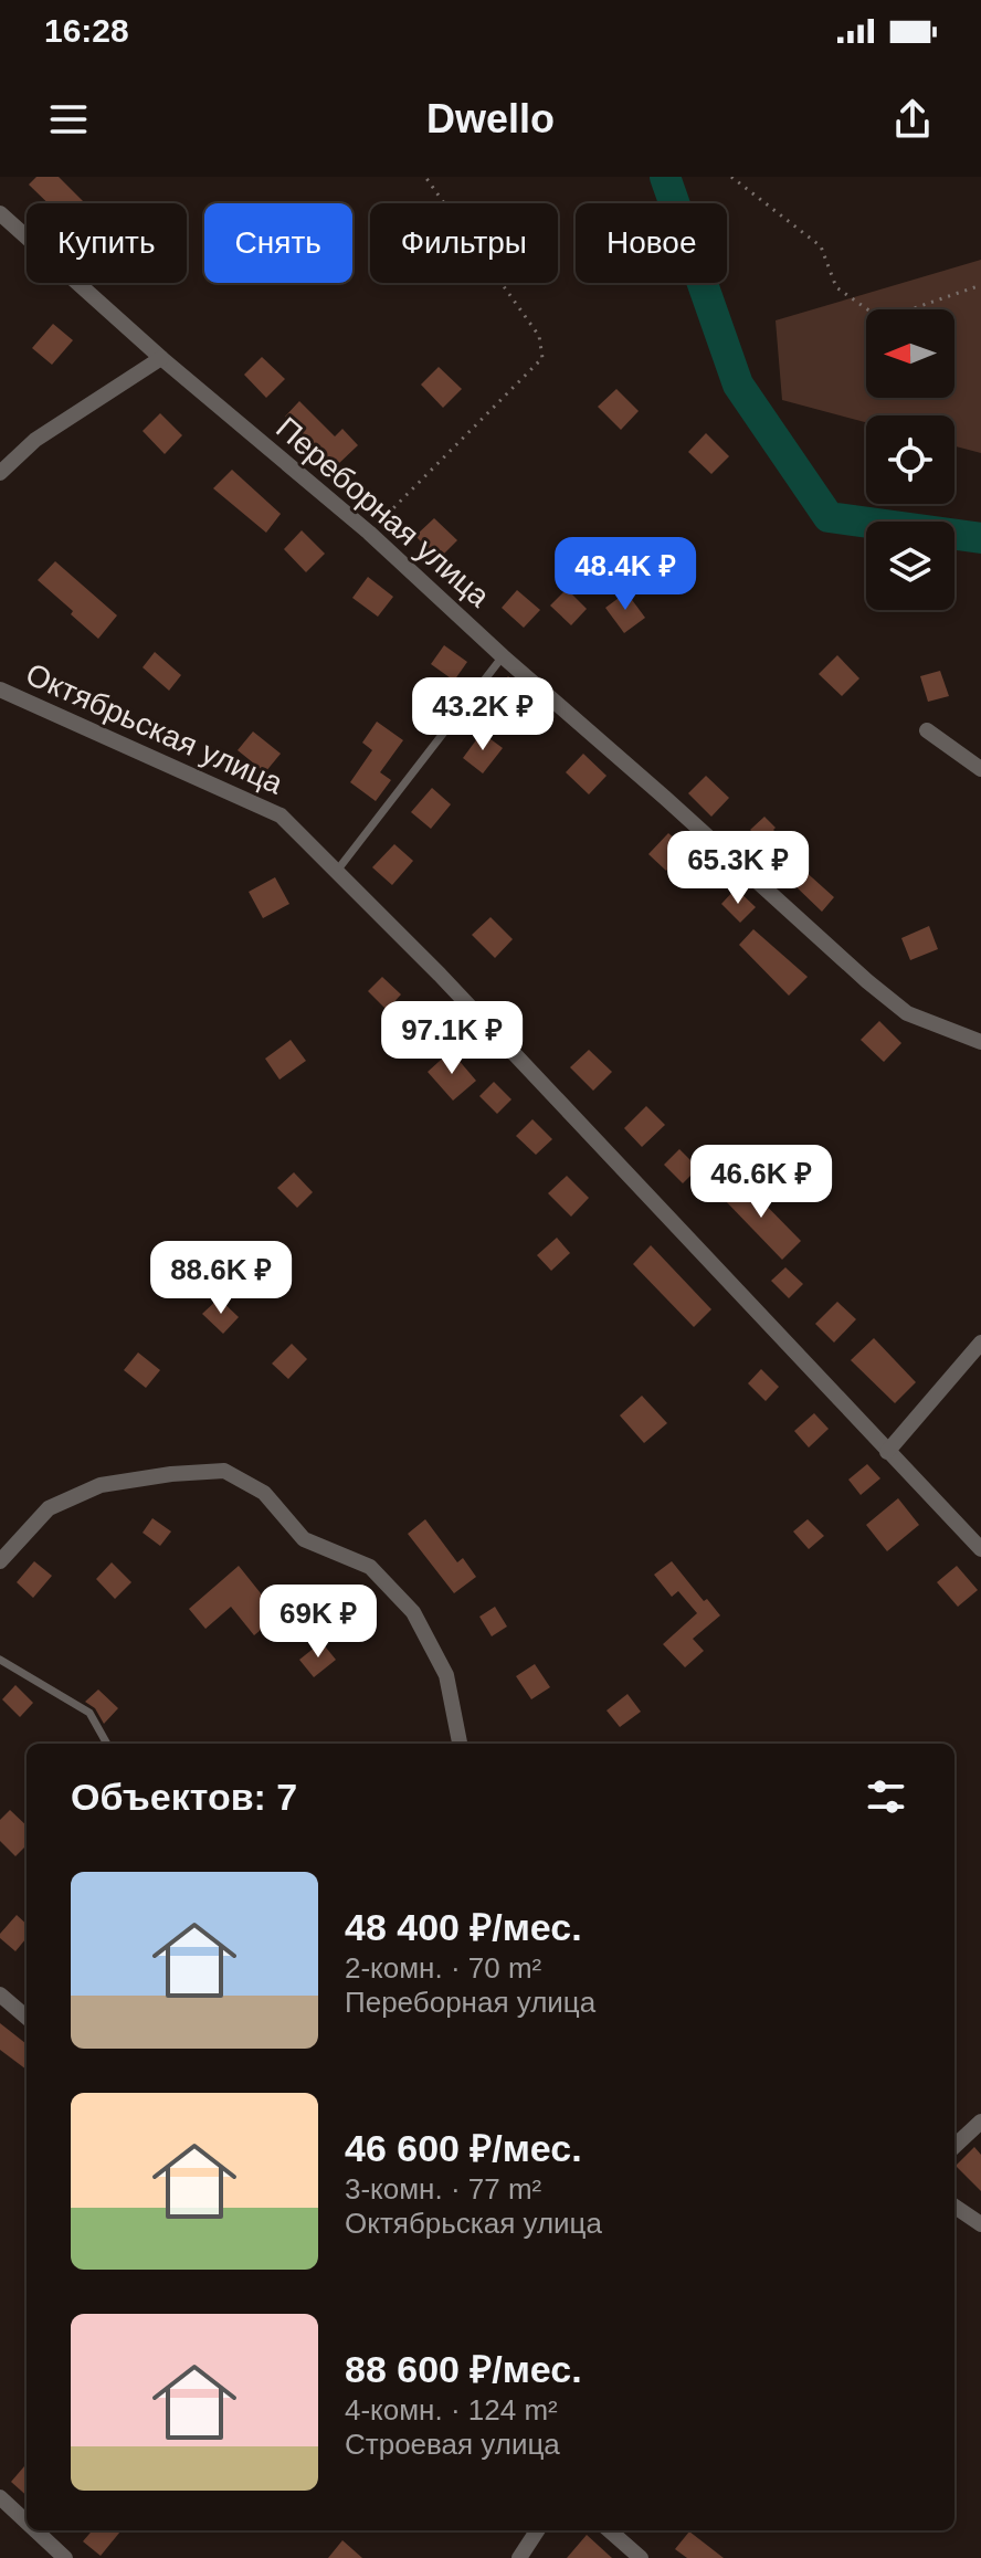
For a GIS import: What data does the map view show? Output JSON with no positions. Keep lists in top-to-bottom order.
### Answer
{
  "streets": {
    "street": ["Переборная улица", "Октябрьская улица"]
  },
  "north": "left",
  "page": {
    "status": "16:28",
    "header": "Dwello",
    "chip": [
      "Купить",
      "Снять",
      "Фильтры",
      "Новое"
    ],
    "price": [
      "48.4K ₽",
      "43.2K ₽",
      "65.3K ₽",
      "97.1K ₽",
      "46.6K ₽",
      "88.6K ₽",
      "69K ₽"
    ],
    "heading": "Объектов: 7",
    "list": [
      {
        "name": "48 400 ₽/мес.",
        "note": "2-комн. · 70 m² · Переборная улица"
      },
      {
        "name": "46 600 ₽/мес.",
        "note": "3-комн. · 77 m² · Октябрьская улица"
      },
      {
        "name": "88 600 ₽/мес.",
        "note": "4-комн. · 124 m² · Строевая улица"
      }
    ]
  }
}
